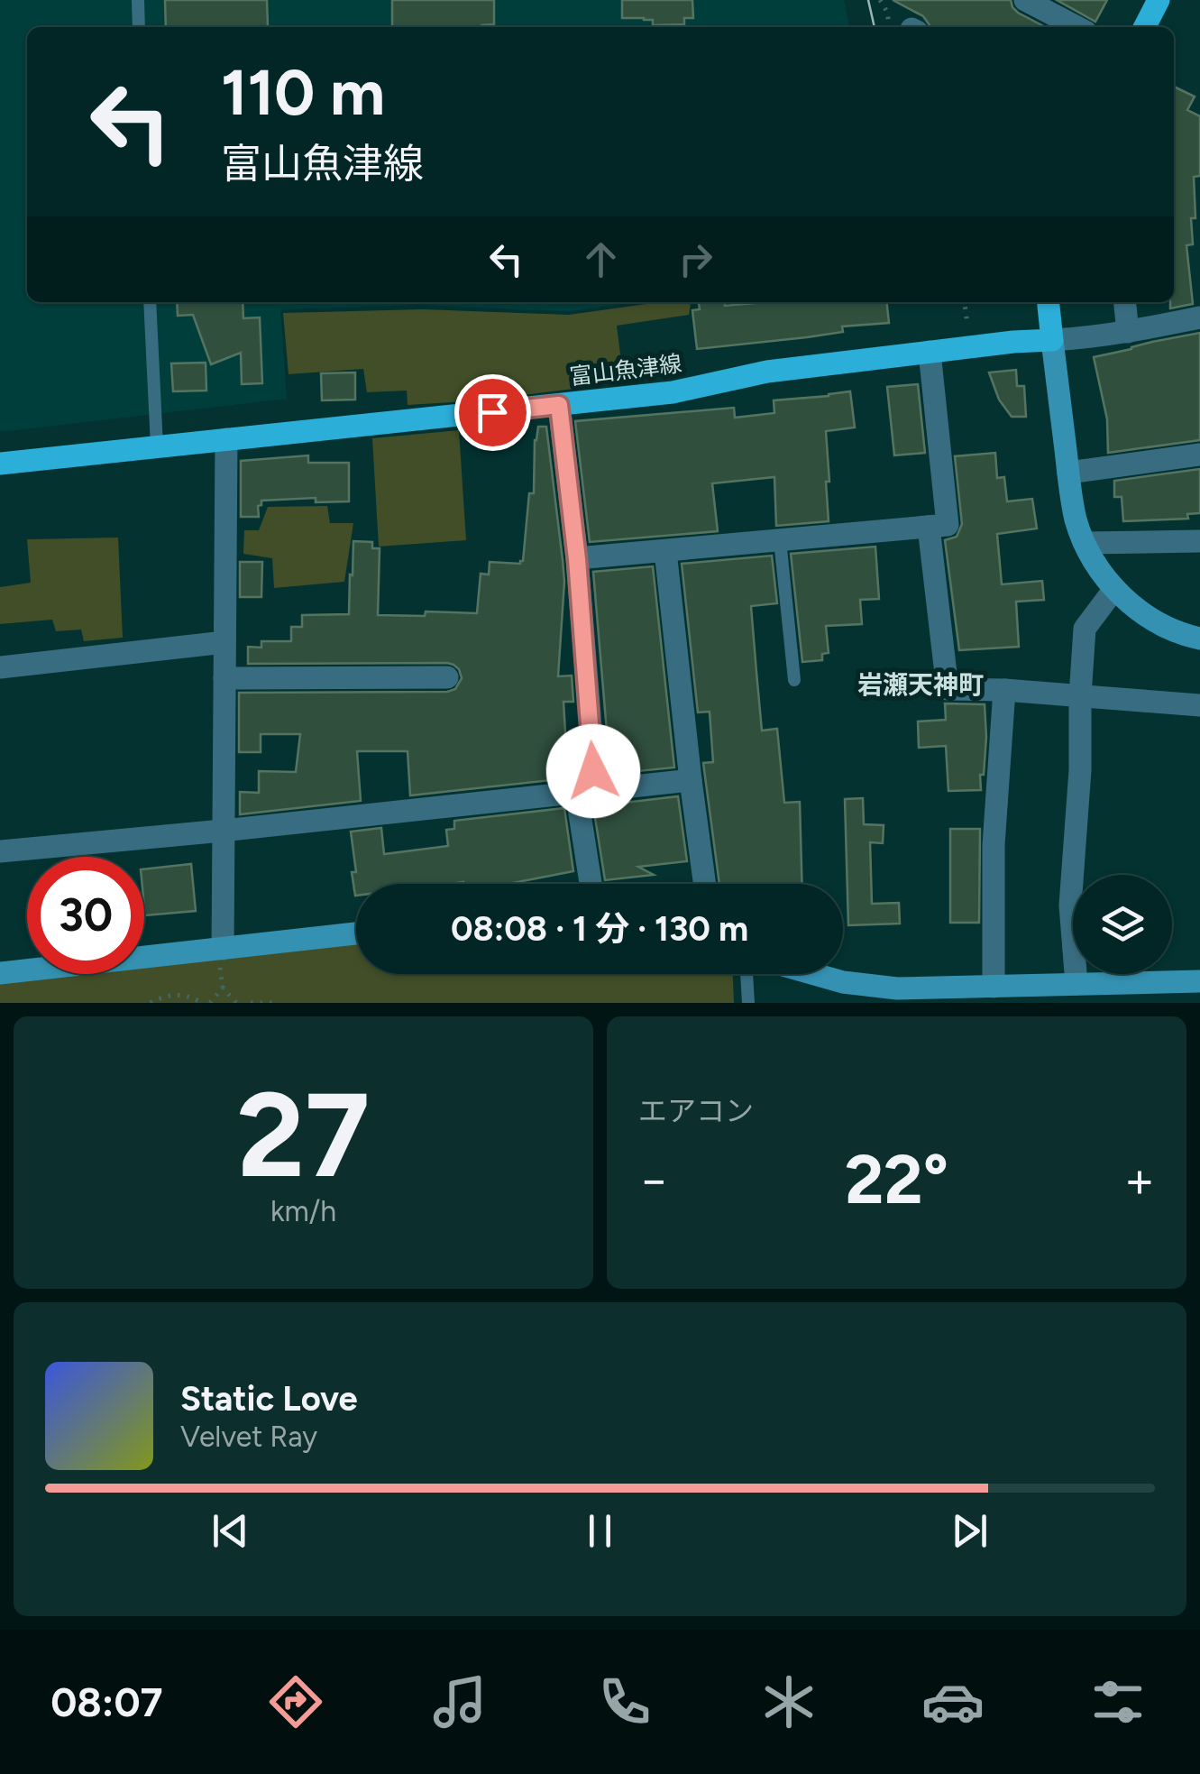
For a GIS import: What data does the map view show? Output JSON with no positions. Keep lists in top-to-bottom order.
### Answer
{
  "streets": {
    "main road": ["富山魚津線"]
  },
  "districts": ["岩瀬天神町"],
  "page": {
    "turn": ["110 m", "富山魚津線"],
    "limit": "30",
    "trip": "08:08 · 1 分 · 130 m",
    "tile": [
      ["27", "km/h"],
      "エアコン"
    ],
    "heat": ["−", "22°", "+"],
    "song": ["Static Love", "Velvet Ray"],
    "tabs": "08:07"
  }
}
